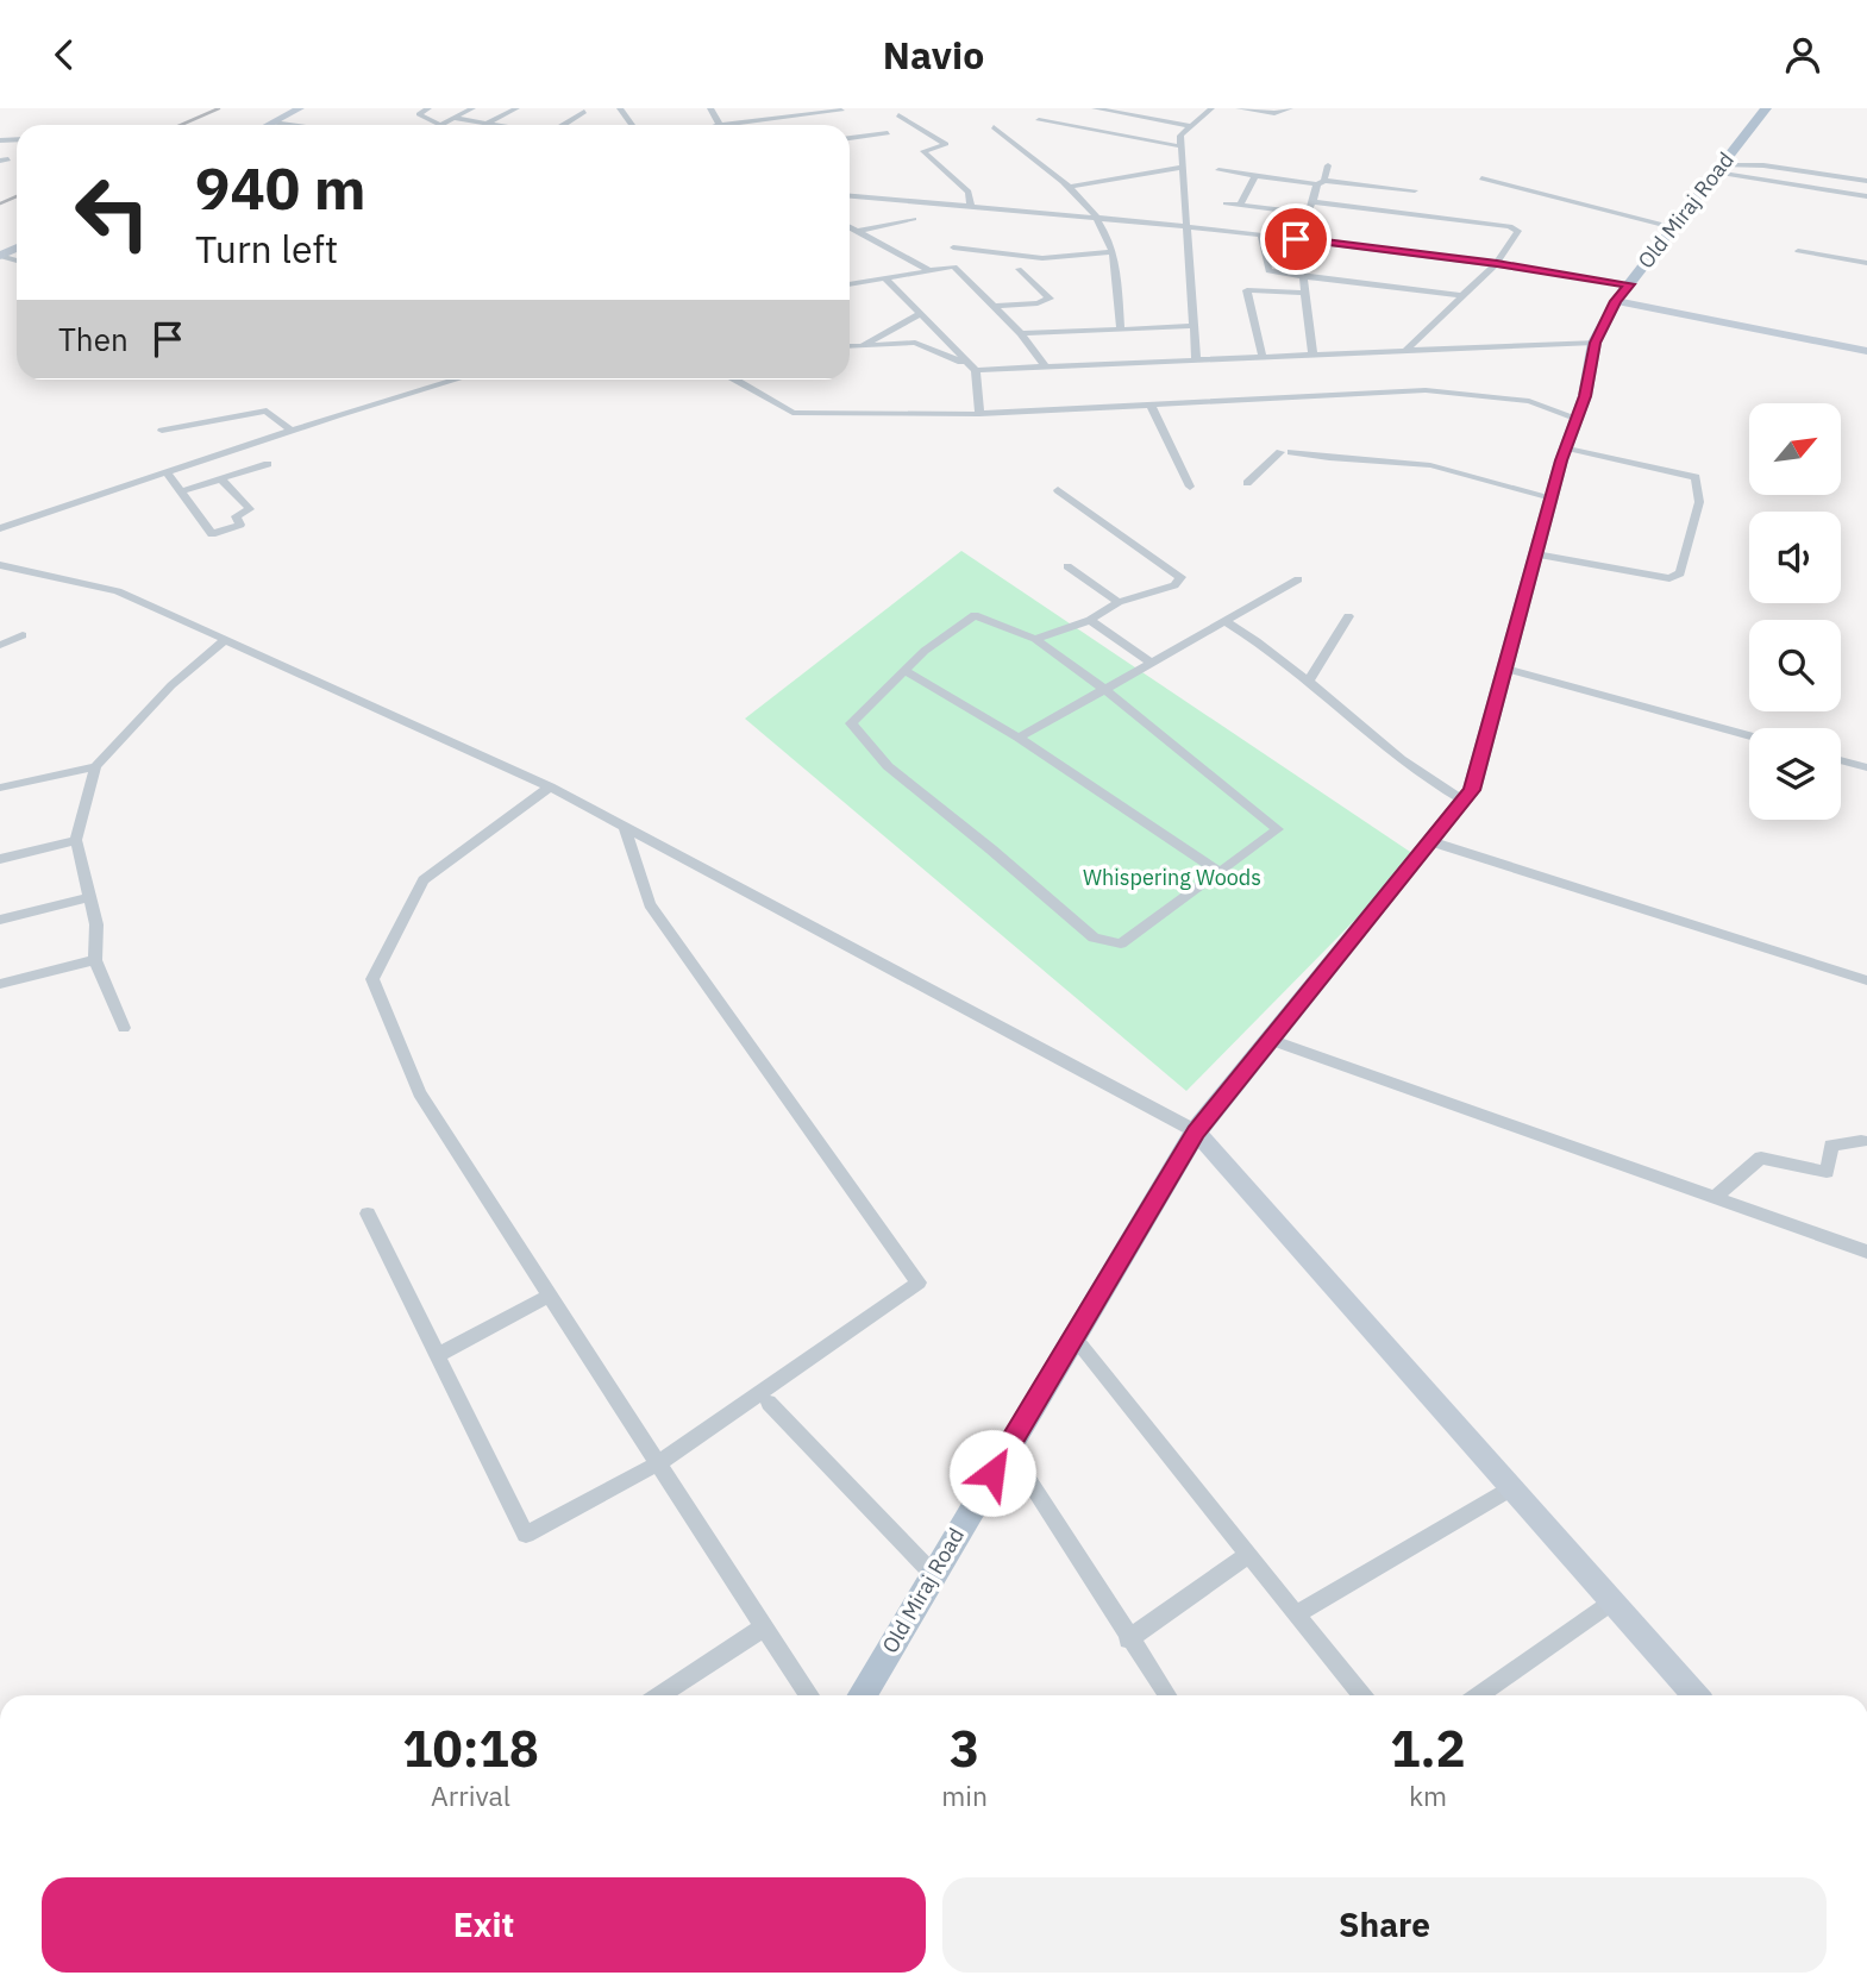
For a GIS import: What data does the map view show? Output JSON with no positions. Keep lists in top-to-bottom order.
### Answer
{
  "streets": {
    "main road": ["Old Miraj Road"]
  },
  "parks": ["Whispering Woods"],
  "north": "top right",
  "page": {
    "header": "Navio",
    "turn": ["940 m", "Turn left"],
    "then": "Then",
    "eta": [
      "10:18",
      "Arrival",
      "3",
      "min",
      "1.2",
      "km"
    ],
    "buttons": ["Exit", "Share"]
  }
}
